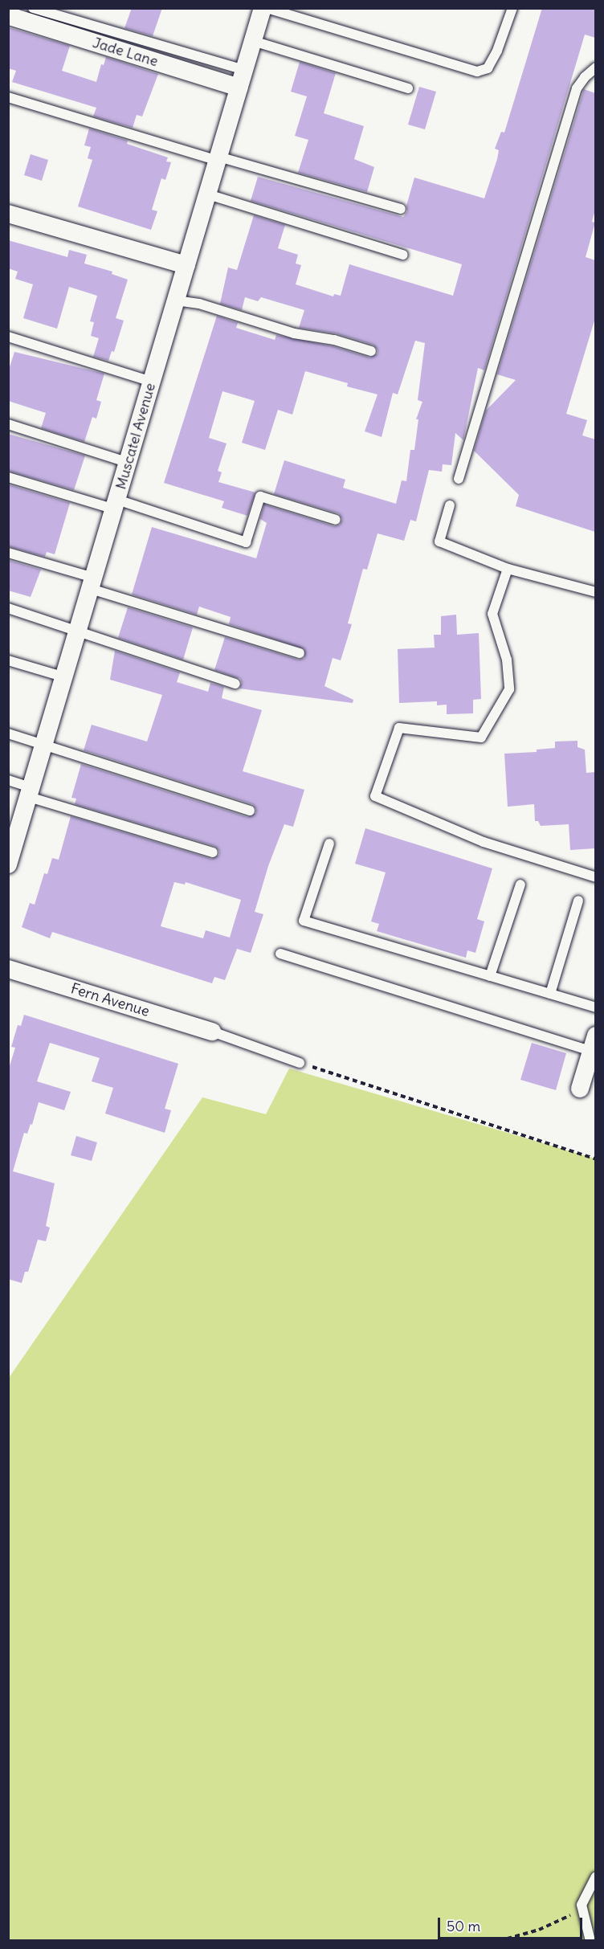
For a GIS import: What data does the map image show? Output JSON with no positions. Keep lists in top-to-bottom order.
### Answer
{
  "streets": {
    "street": ["Jade Lane", "Muscatel Avenue", "Fern Avenue"]
  },
  "crossings": [
    ["Jade Lane", "Muscatel Avenue"]
  ],
  "scale_bar": "50 m"
}
